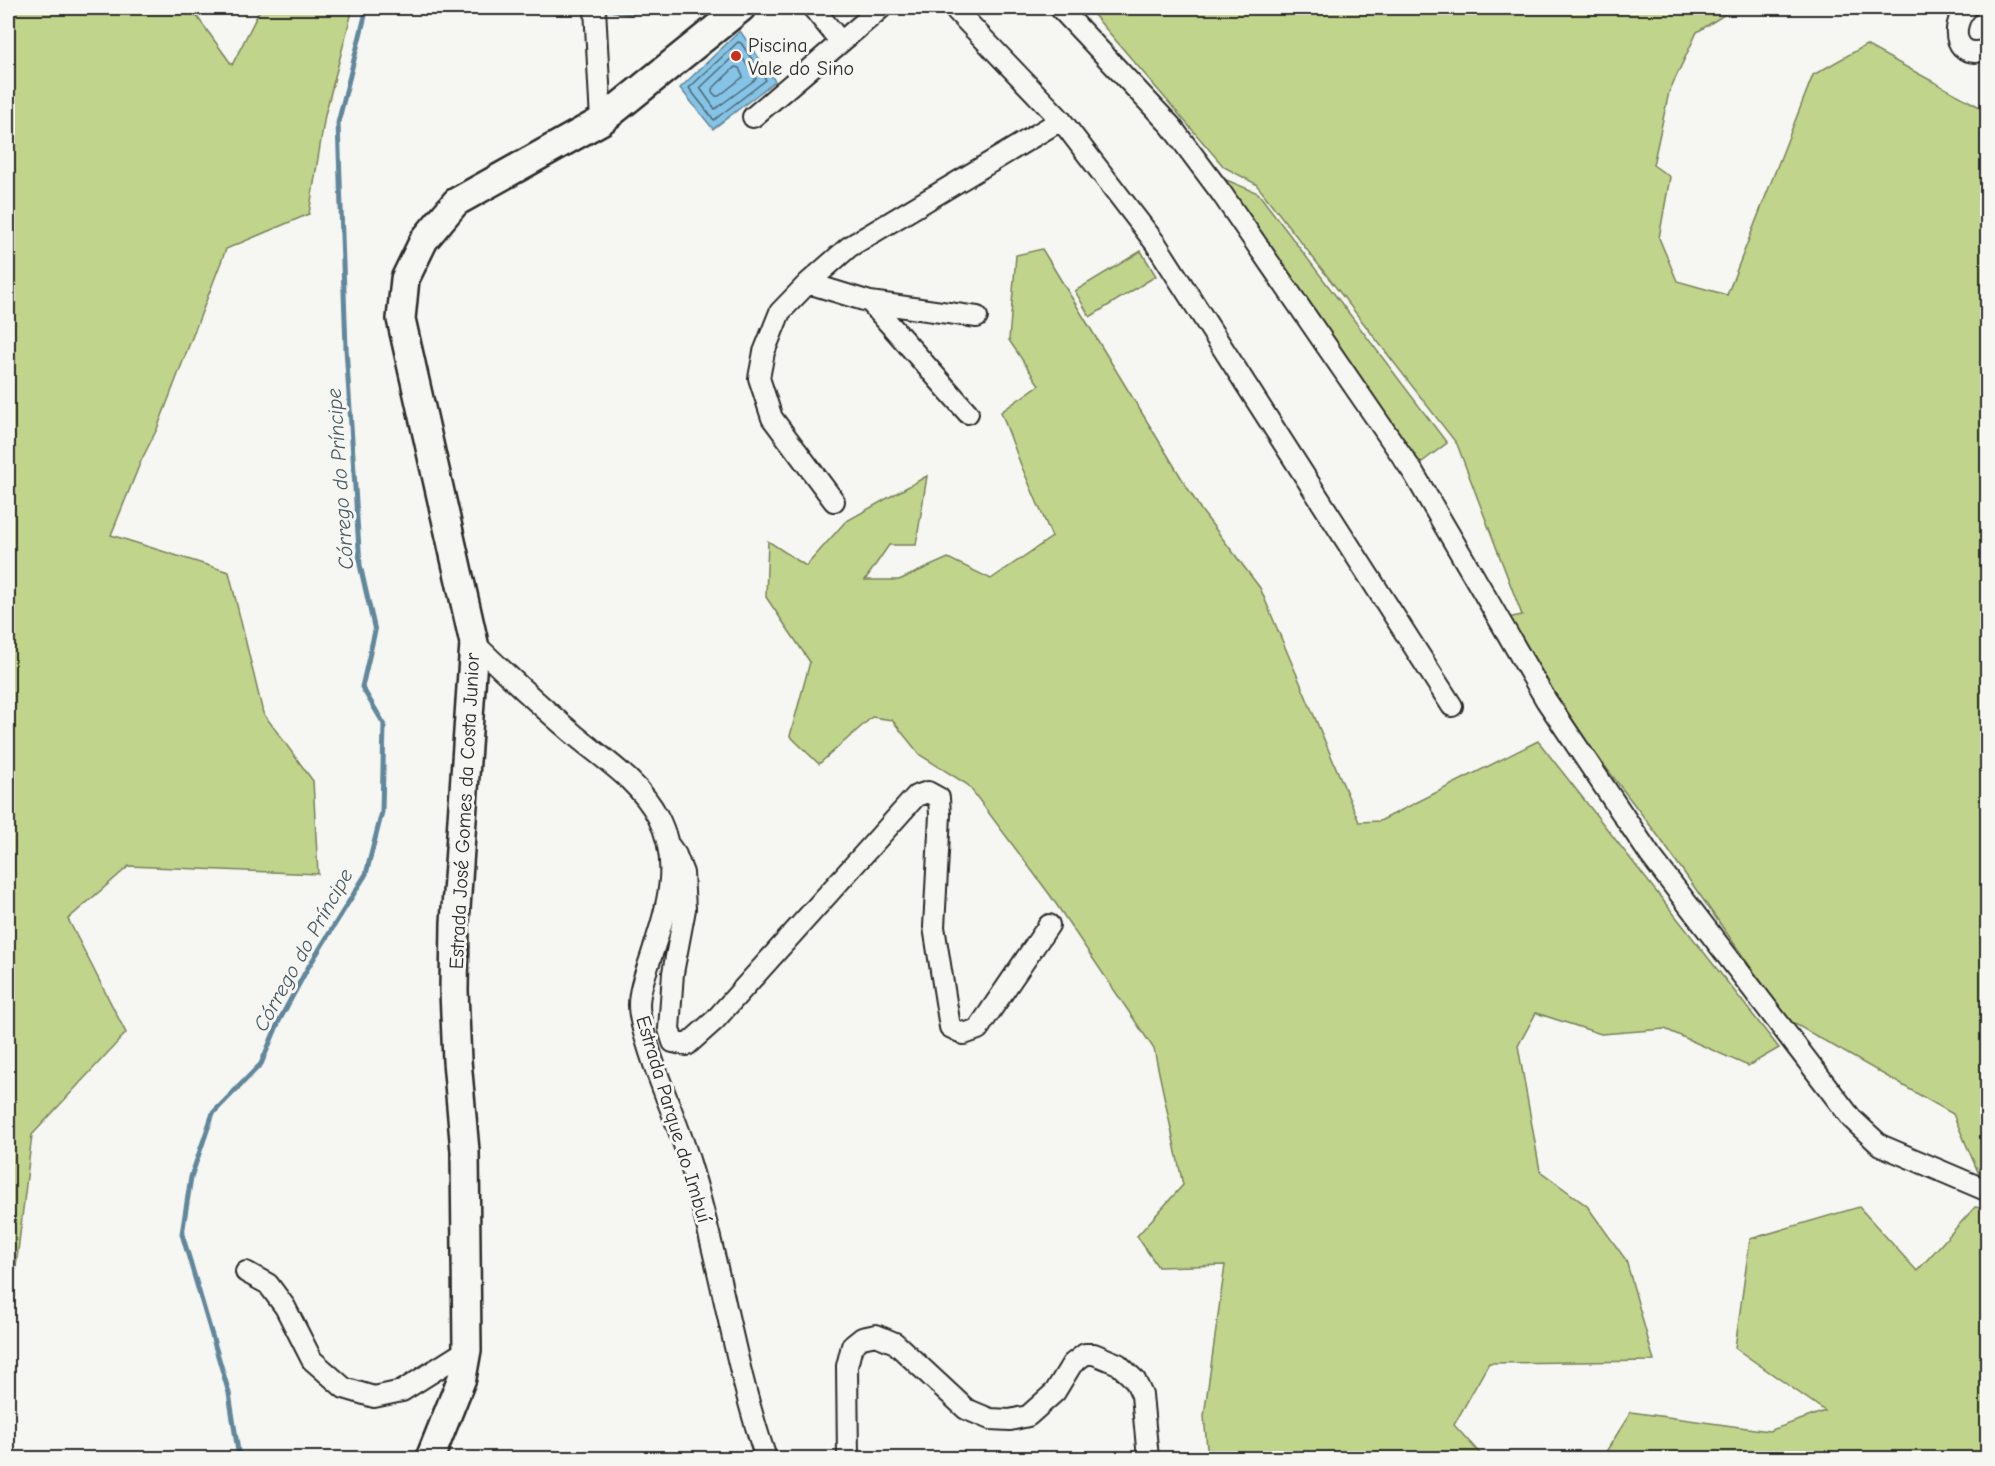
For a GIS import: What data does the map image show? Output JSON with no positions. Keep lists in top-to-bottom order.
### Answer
{
  "streets": {
    "street": ["Estrada José Gomes da Costa Junior", "Estrada Parque do Imbuí"]
  },
  "crossings": [
    ["Estrada José Gomes da Costa Junior", "Estrada Parque do Imbuí"]
  ],
  "water": ["Córrego do Príncipe"],
  "places": ["Piscina Vale do Sino"]
}
